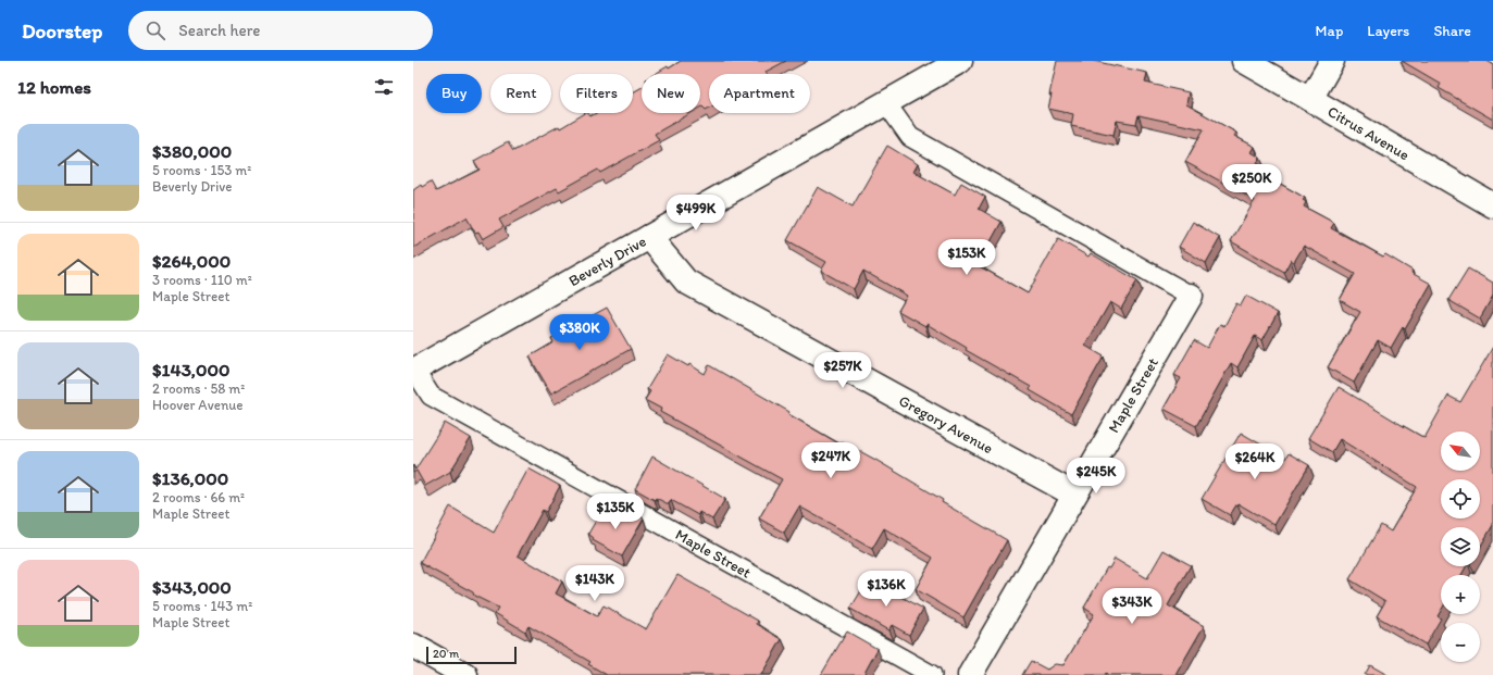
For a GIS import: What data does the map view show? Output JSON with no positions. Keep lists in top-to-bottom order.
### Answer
{
  "streets": {
    "street": [
      "Citrus Avenue",
      "Beverly Drive",
      "Maple Street",
      "Gregory Avenue"
    ]
  },
  "crossings": [
    ["Beverly Drive", "Maple Street"],
    ["Beverly Drive", "Gregory Avenue"],
    ["Maple Street", "Gregory Avenue"]
  ],
  "scale_bar": "20 m",
  "north": "top left",
  "page": {
    "header": "Doorstep",
    "search": "Search here",
    "nav": ["Map", "Layers", "Share"],
    "heading": "12 homes",
    "chip": [
      "Buy",
      "Rent",
      "Filters",
      "New",
      "Apartment"
    ],
    "list": [
      {
        "name": "$380,000",
        "note": "5 rooms · 153 m² · Beverly Drive"
      },
      {
        "name": "$264,000",
        "note": "3 rooms · 110 m² · Maple Street"
      },
      {
        "name": "$143,000",
        "note": "2 rooms · 58 m² · Hoover Avenue"
      },
      {
        "name": "$136,000",
        "note": "2 rooms · 66 m² · Maple Street"
      },
      {
        "name": "$343,000",
        "note": "5 rooms · 143 m² · Maple Street"
      }
    ],
    "price": [
      "$250K",
      "$499K",
      "$153K",
      "$380K",
      "$257K",
      "$247K",
      "$264K",
      "$245K",
      "$135K",
      "$143K",
      "$136K",
      "$343K"
    ],
    "map_buttons": ["+", "−"],
    "scale": "20 m"
  }
}
